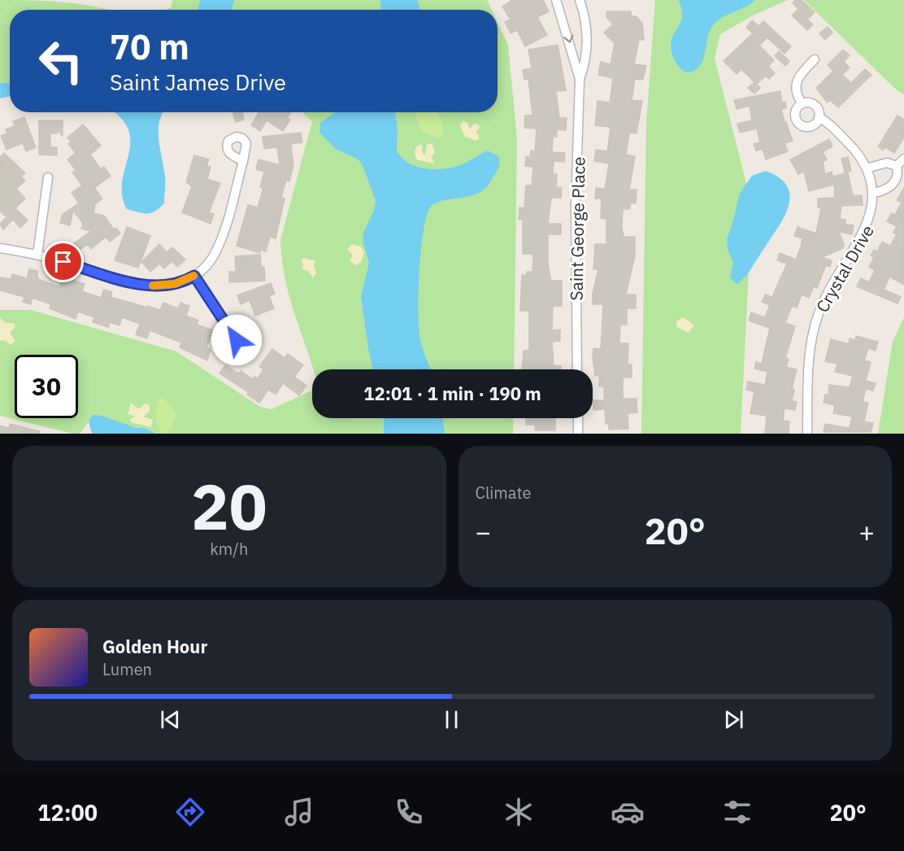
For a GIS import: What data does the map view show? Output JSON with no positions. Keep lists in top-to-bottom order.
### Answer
{
  "streets": {
    "street": ["Saint George Place", "Crystal Drive"]
  },
  "page": {
    "turn": ["70 m", "Saint James Drive"],
    "limit": "30",
    "trip": "12:01 · 1 min · 190 m",
    "tile": [
      ["20", "km/h"],
      "Climate"
    ],
    "heat": ["−", "20°", "+"],
    "song": ["Golden Hour", "Lumen"],
    "tabs": ["12:00", "20°"]
  }
}
